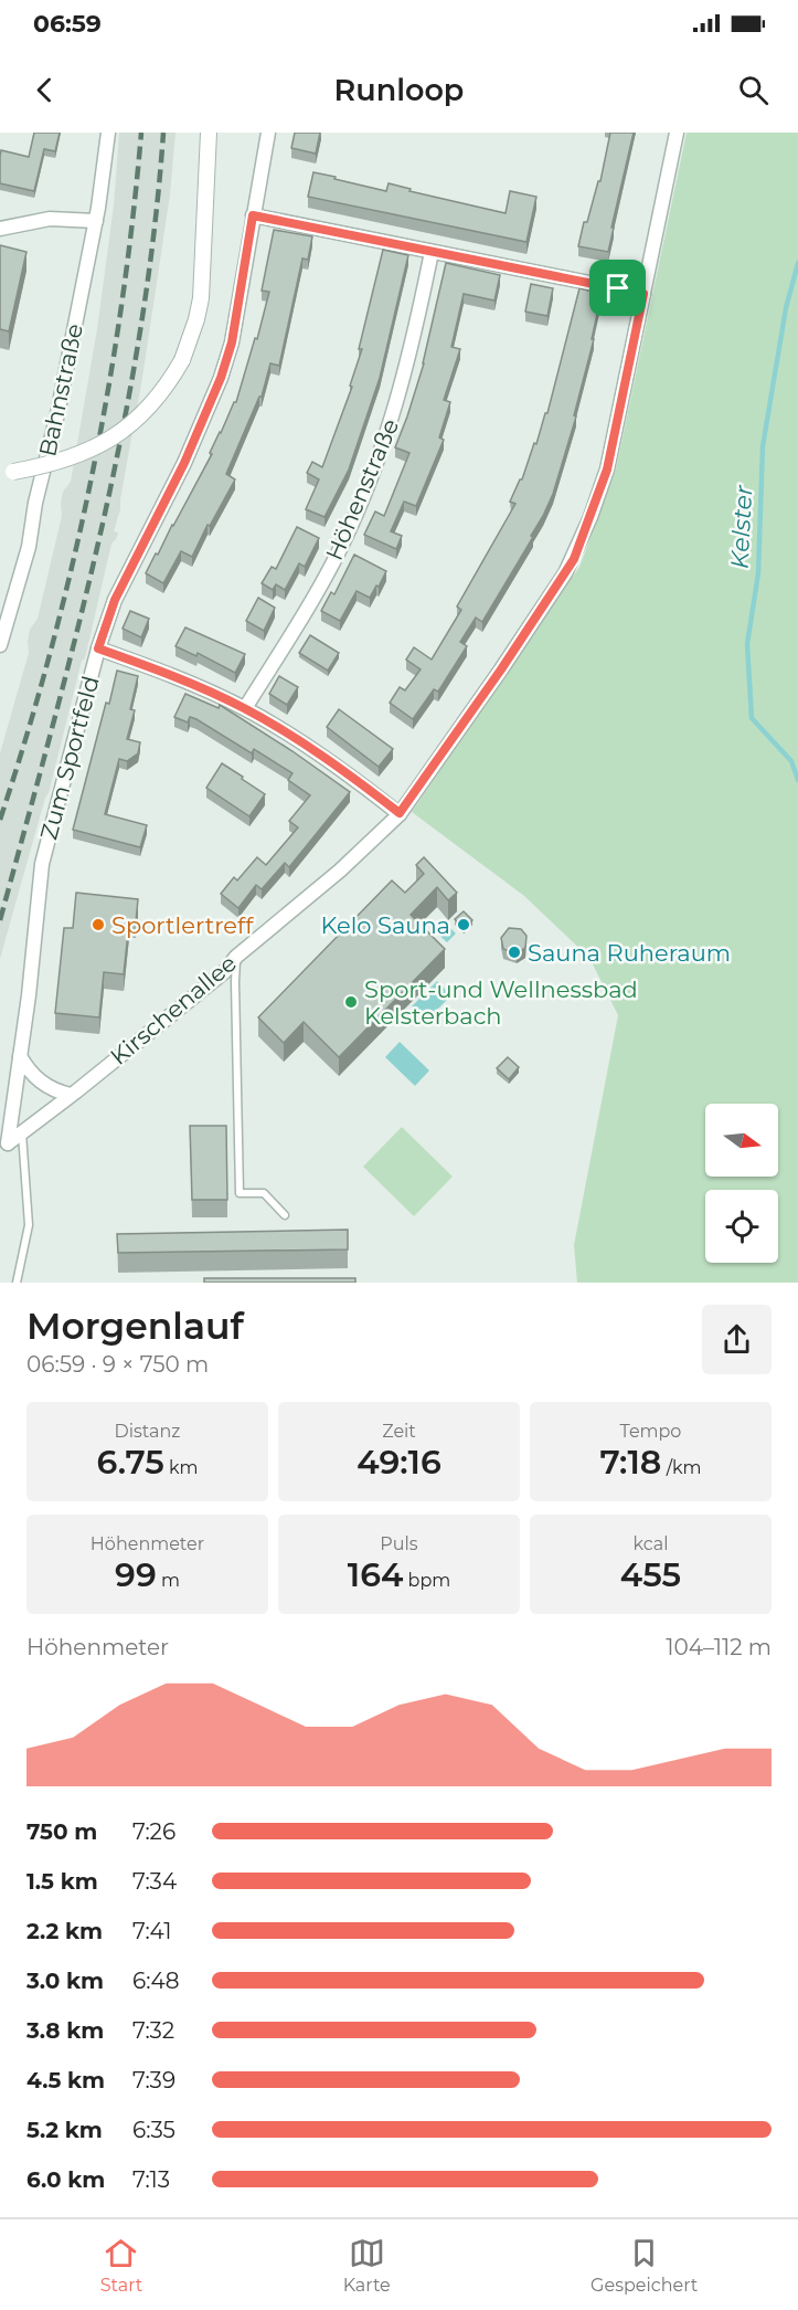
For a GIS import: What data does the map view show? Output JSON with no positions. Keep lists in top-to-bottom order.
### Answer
{
  "streets": {
    "street": [
      "Bahnstraße",
      "Höhenstraße",
      "Zum Sportfeld",
      "Kirschenallee"
    ]
  },
  "crossings": [
    ["Zum Sportfeld", "Kirschenallee"]
  ],
  "water": ["Kelster"],
  "places": [
    "Sportlertreff",
    "Kelo Sauna",
    "Sauna Ruheraum",
    "Sport-und Wellnessbad Kelsterbach"
  ],
  "north": "right",
  "page": {
    "status": "06:59",
    "header": "Runloop",
    "heading": ["Morgenlauf", "06:59 · 9 × 750 m"],
    "stats": [
      ["Distanz", "6.75 km"],
      ["Zeit", "49:16"],
      ["Tempo", "7:18 /km"],
      ["Höhenmeter", "99 m"],
      ["Puls", "164 bpm"],
      ["kcal", "455"]
    ],
    "chart": ["Höhenmeter", "104–112 m"],
    "list": [
      {
        "name": "750 m",
        "note": "7:26"
      },
      {
        "name": "1.5 km",
        "note": "7:34"
      },
      {
        "name": "2.2 km",
        "note": "7:41"
      },
      {
        "name": "3.0 km",
        "note": "6:48"
      },
      {
        "name": "3.8 km",
        "note": "7:32"
      },
      {
        "name": "4.5 km",
        "note": "7:39"
      },
      {
        "name": "5.2 km",
        "note": "6:35"
      },
      {
        "name": "6.0 km",
        "note": "7:13"
      }
    ],
    "tabs": ["Start", "Karte", "Gespeichert"]
  }
}
